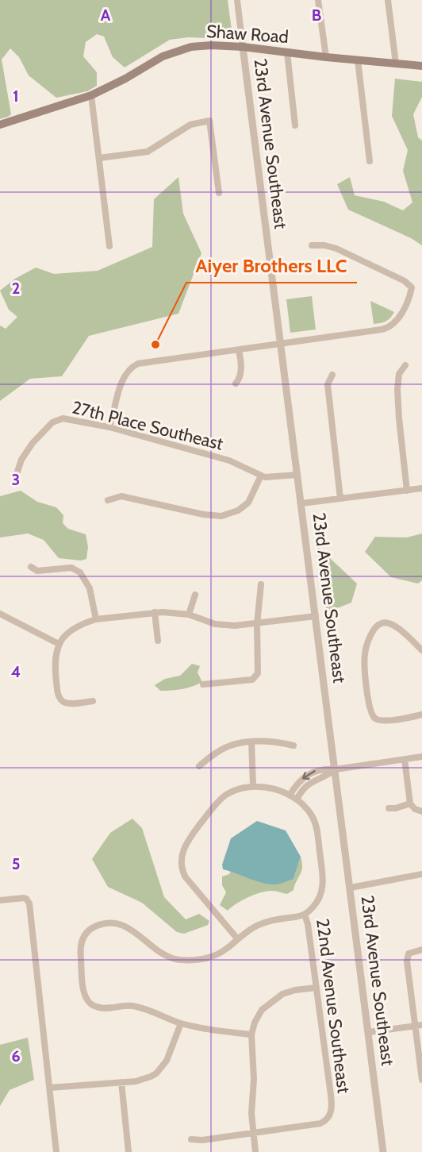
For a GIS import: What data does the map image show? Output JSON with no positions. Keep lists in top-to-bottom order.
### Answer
{
  "streets": {
    "main road": ["Shaw Road"],
    "street": ["23rd Avenue Southeast", "27th Place Southeast", "22nd Avenue Southeast"]
  },
  "crossings": [
    ["Shaw Road", "23rd Avenue Southeast"],
    ["23rd Avenue Southeast", "27th Place Southeast"]
  ],
  "places": ["Aiyer Brothers LLC"],
  "grid": {
    "columns": ["A", "B"],
    "rows": [
      "1",
      "2",
      "3",
      "4",
      "5",
      "6"
    ]
  }
}
